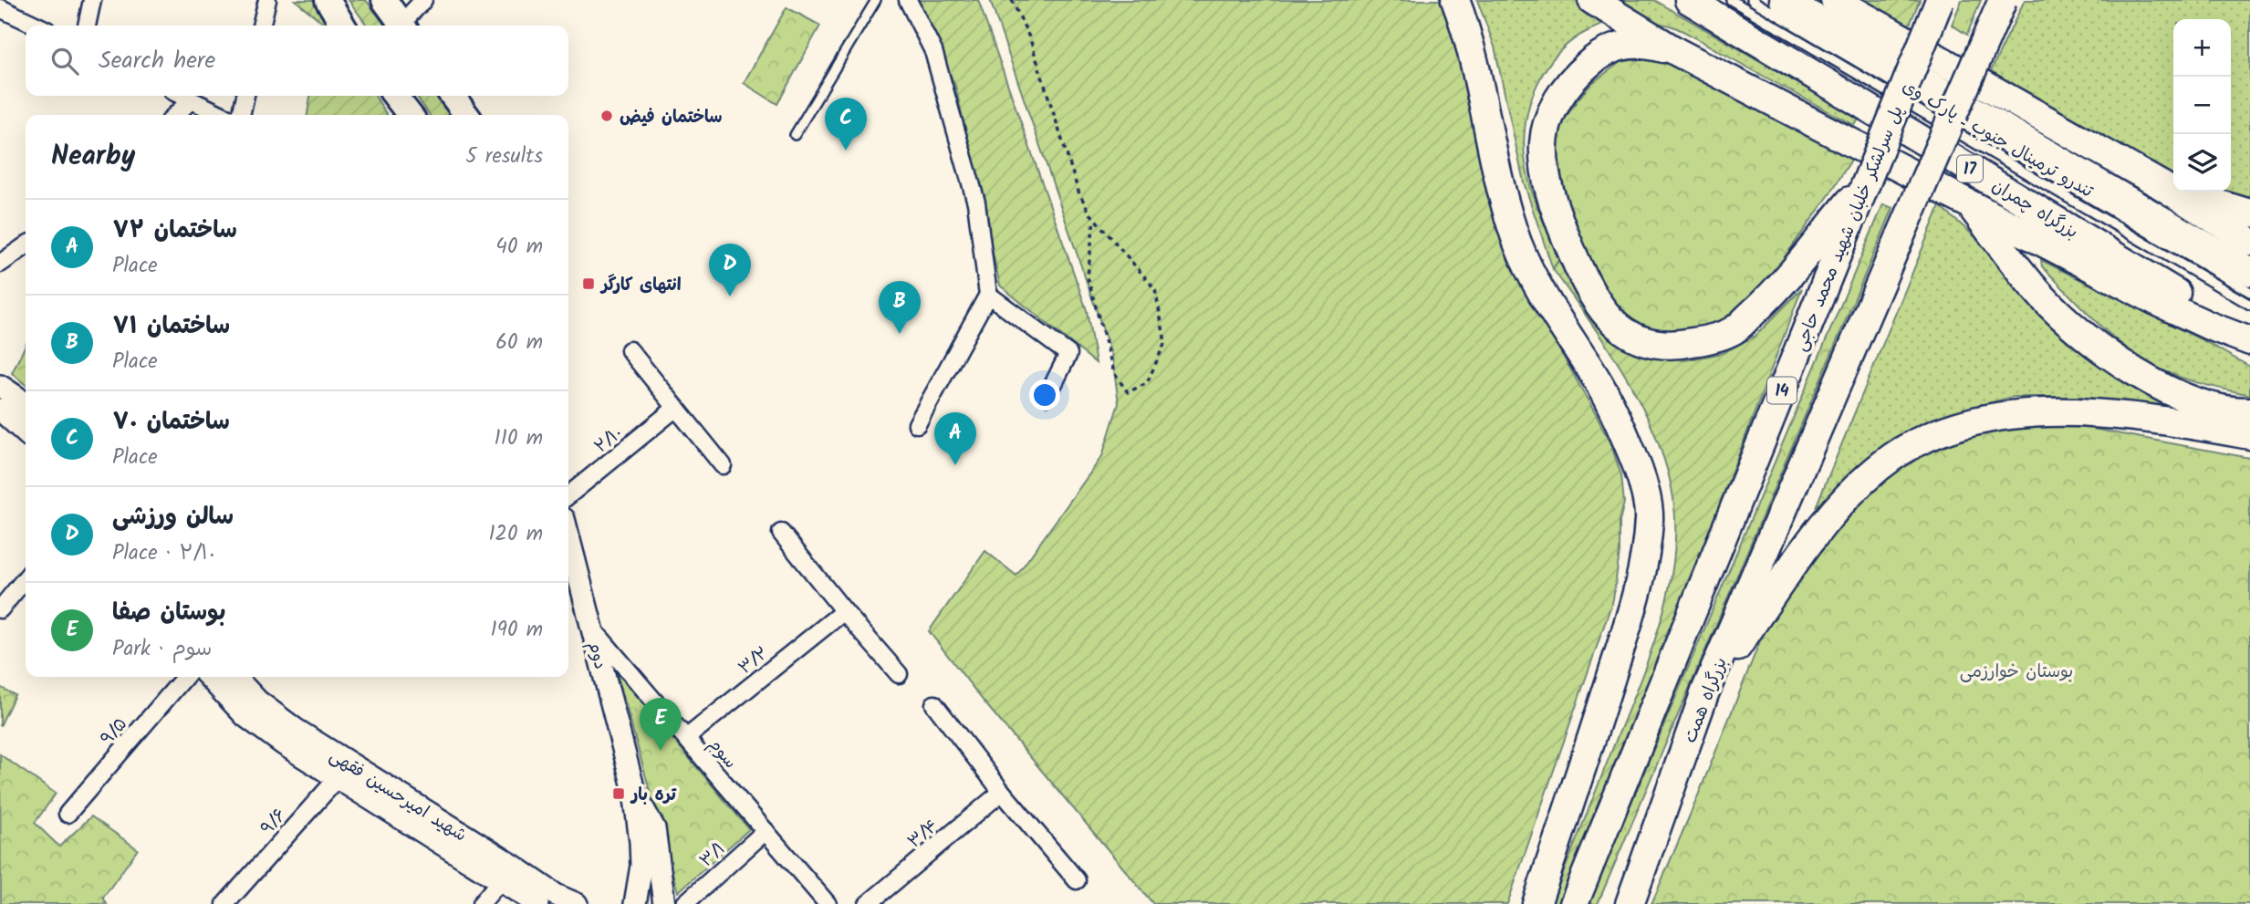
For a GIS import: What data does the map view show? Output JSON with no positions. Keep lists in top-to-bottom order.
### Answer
{
  "streets": {
    "highway": [
      "17",
      "بزرگراه چمران",
      "پل سرلشکر خلبان شهید محمد حاجی",
      "14",
      "بزرگراه همت"
    ],
    "street": [
      "۲/۱۰",
      "دوم",
      "۳/۲",
      "۹/۵",
      "سوم",
      "شهید امیرحسین فقهی",
      "۹/۶",
      "۳/۴",
      "۳/۱"
    ],
    "lane": ["تندرو ترمینال جنوب ـ پارک وی"]
  },
  "crossings": [
    ["دوم", "سوم"],
    ["۳/۲", "سوم"],
    ["سوم", "۳/۱"],
    ["شهید امیرحسین فقهی", "۹/۶"]
  ],
  "parks": ["بوستان خوارزمی"],
  "places": {
    "other": ["ساختمان فیض"],
    "transit": ["انتهای کارگر", "تره بار"]
  },
  "page": {
    "map_buttons": ["+", "−"],
    "search": "Search here",
    "pins": [
      "C",
      "D",
      "B",
      "A",
      "E"
    ],
    "heading": ["Nearby", "5 results"],
    "list": [
      {
        "mark": "A",
        "name": "ساختمان ۷۲",
        "note": "Place",
        "value": "40 m"
      },
      {
        "mark": "B",
        "name": "ساختمان ۷۱",
        "note": "Place",
        "value": "60 m"
      },
      {
        "mark": "C",
        "name": "ساختمان ۷۰",
        "note": "Place",
        "value": "110 m"
      },
      {
        "mark": "D",
        "name": "سالن ورزشی",
        "note": "Place · ۲/۱۰",
        "value": "120 m"
      },
      {
        "mark": "E",
        "name": "بوستان صفا",
        "note": "Park · سوم",
        "value": "190 m"
      }
    ]
  }
}
